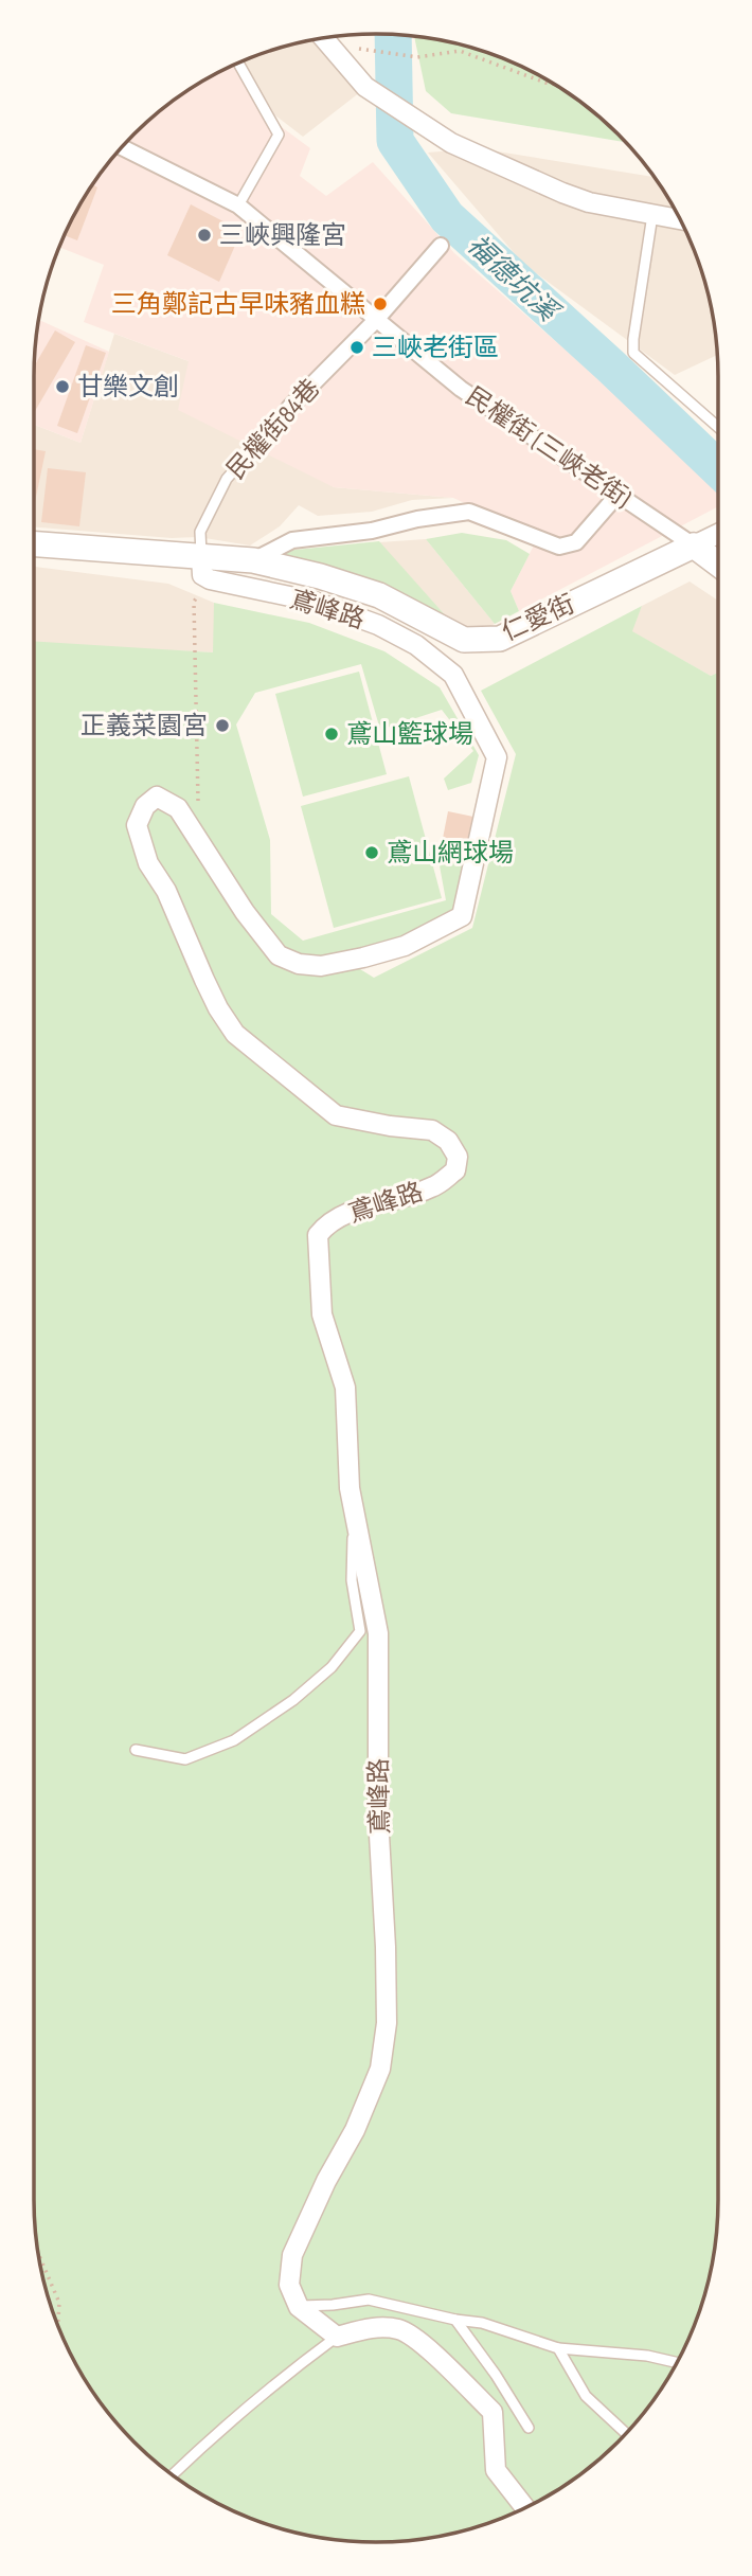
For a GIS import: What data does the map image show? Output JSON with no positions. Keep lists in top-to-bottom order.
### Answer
{
  "streets": {
    "street": [
      "民權街84巷",
      "民權街 (三峽老街)",
      "鳶峰路",
      "仁愛街"
    ]
  },
  "crossings": [
    ["民權街84巷", "民權街 (三峽老街)"],
    ["民權街84巷", "鳶峰路"],
    ["民權街84巷", "仁愛街"],
    ["民權街 (三峽老街)", "仁愛街"],
    ["鳶峰路", "仁愛街"]
  ],
  "water": ["福德坑溪"],
  "places": [
    "三峽興隆宮",
    "三角鄭記古早味豬血糕",
    "三峽老街區",
    "甘樂文創",
    "正義菜園宮",
    "鳶山籃球場",
    "鳶山網球場"
  ]
}
